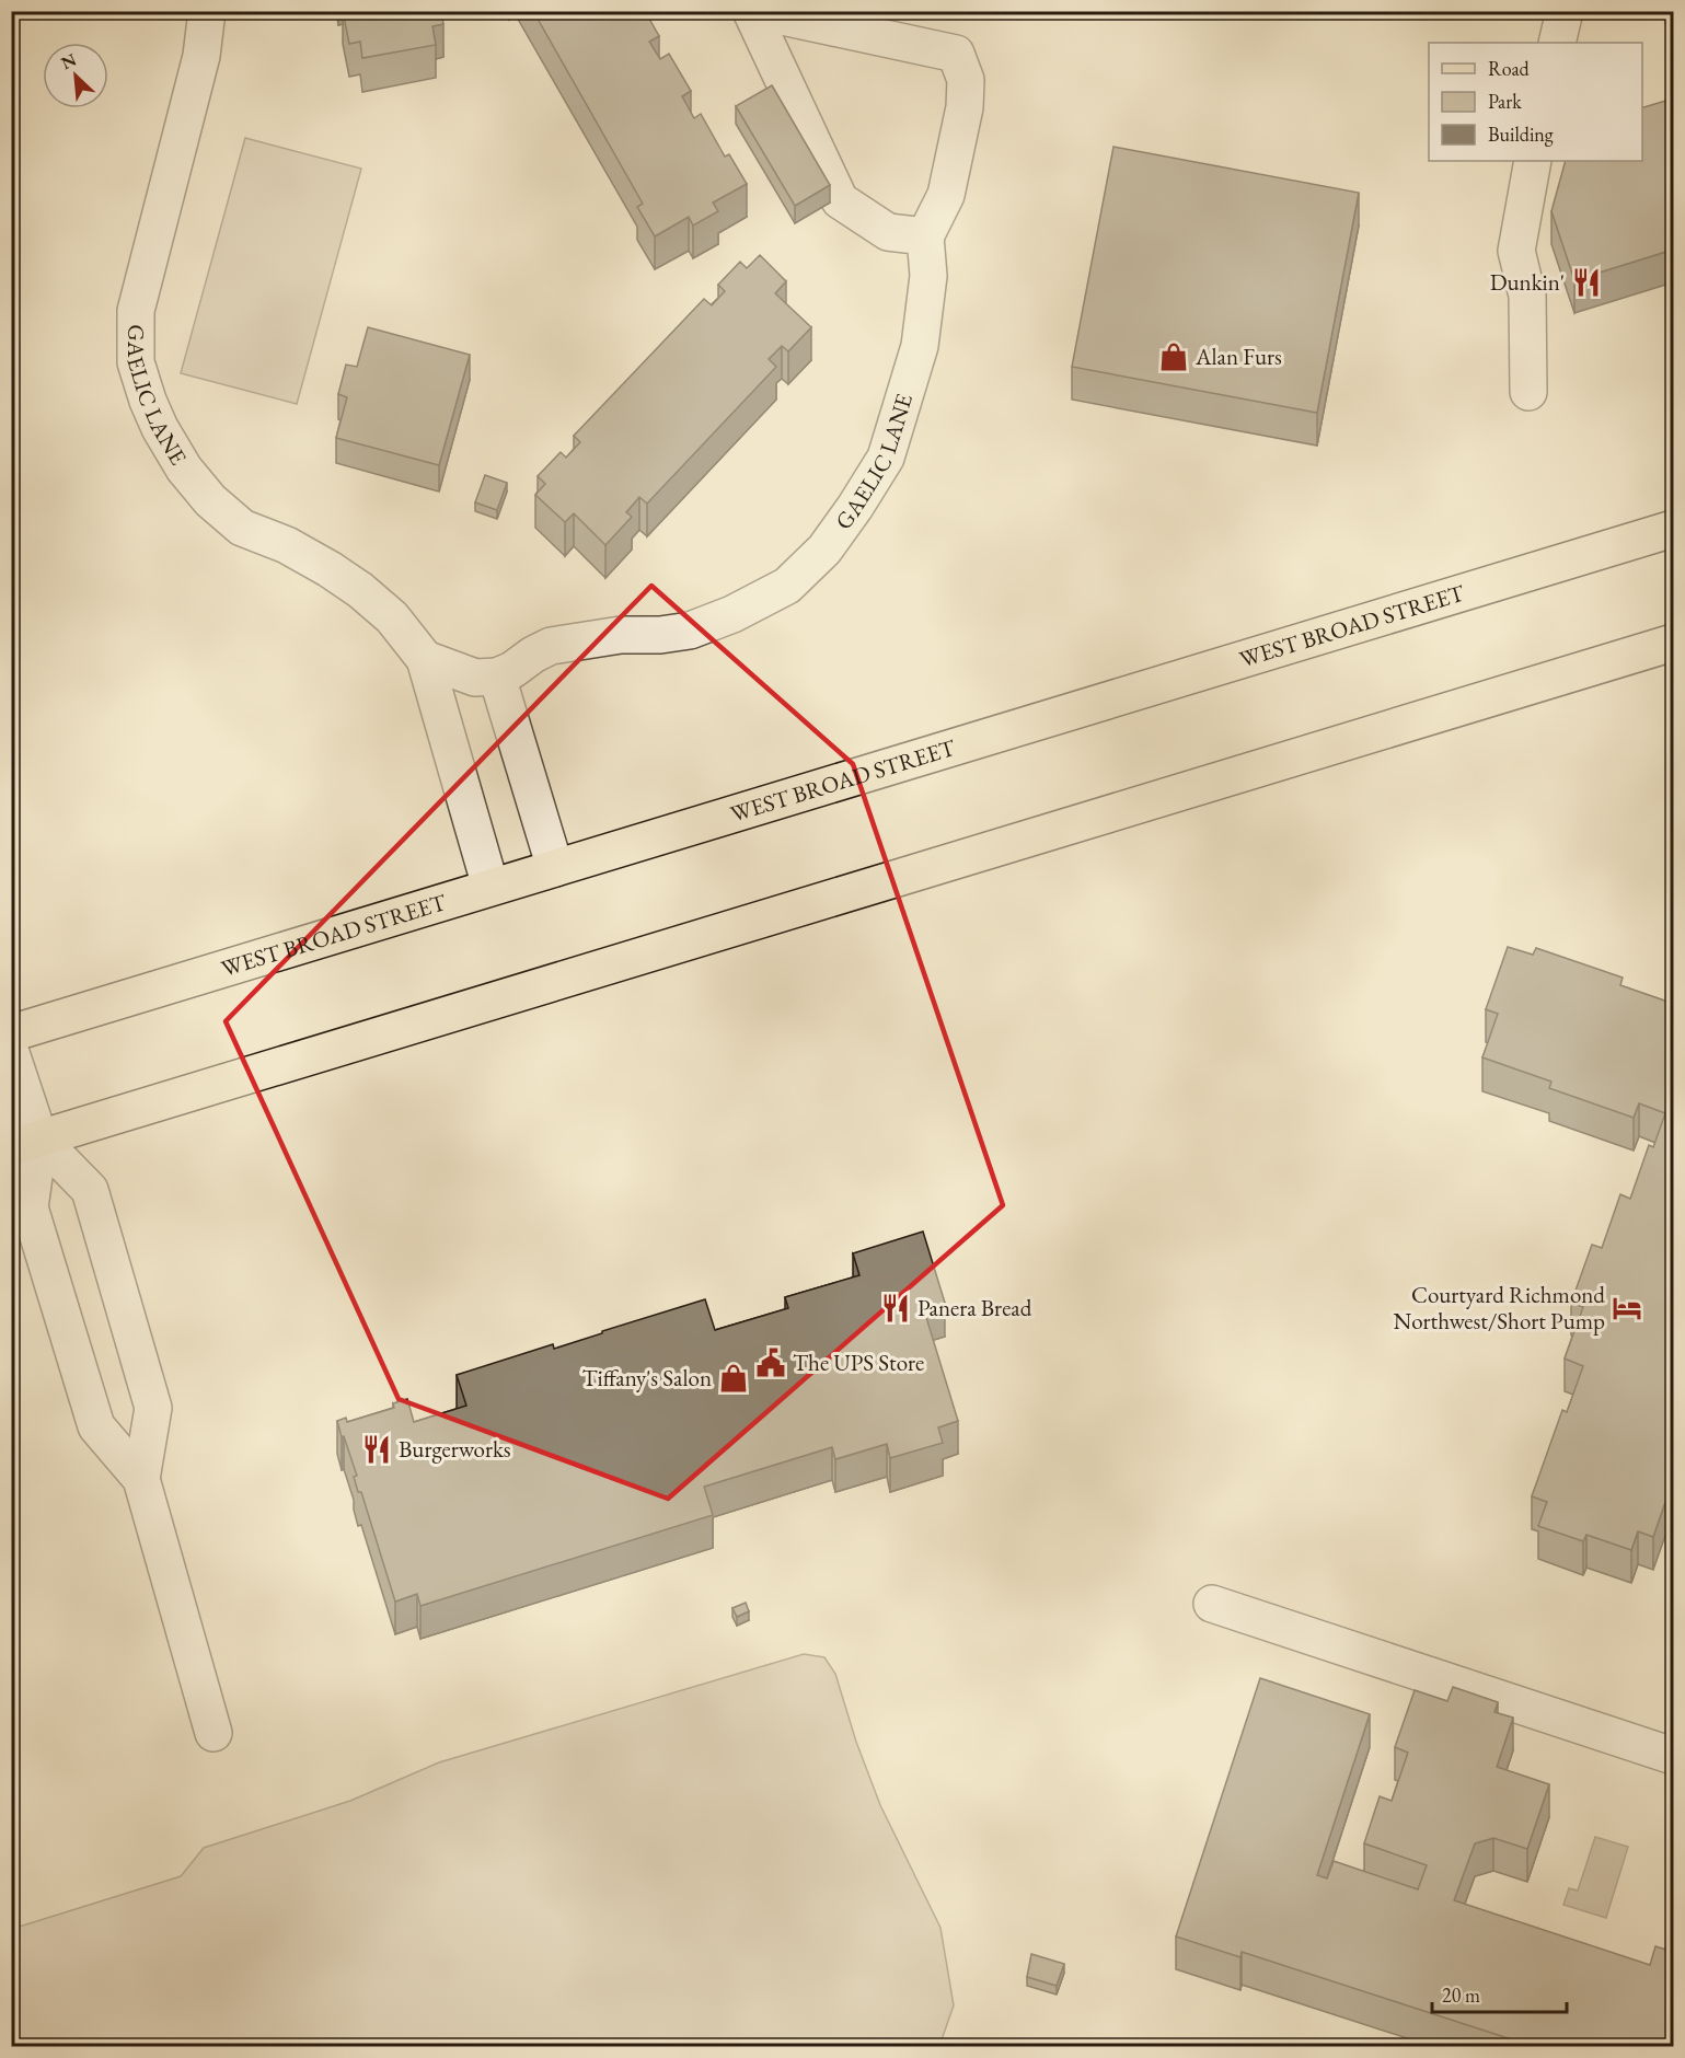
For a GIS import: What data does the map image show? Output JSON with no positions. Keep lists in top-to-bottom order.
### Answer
{
  "streets": {
    "main road": ["WEST BROAD STREET"],
    "street": ["GAELIC LANE"]
  },
  "crossings": [
    ["GAELIC LANE", "WEST BROAD STREET"]
  ],
  "places": {
    "restaurant": ["Dunkin'", "Panera Bread", "Burgerworks"],
    "shop": ["Alan Furs", "Tiffany's Salon"],
    "hotel": ["Courtyard Richmond Northwest/Short Pump"],
    "public building": ["The UPS Store"]
  },
  "legend": ["Road", "Park", "Building"],
  "scale_bar": "20 m",
  "north": "top left"
}
